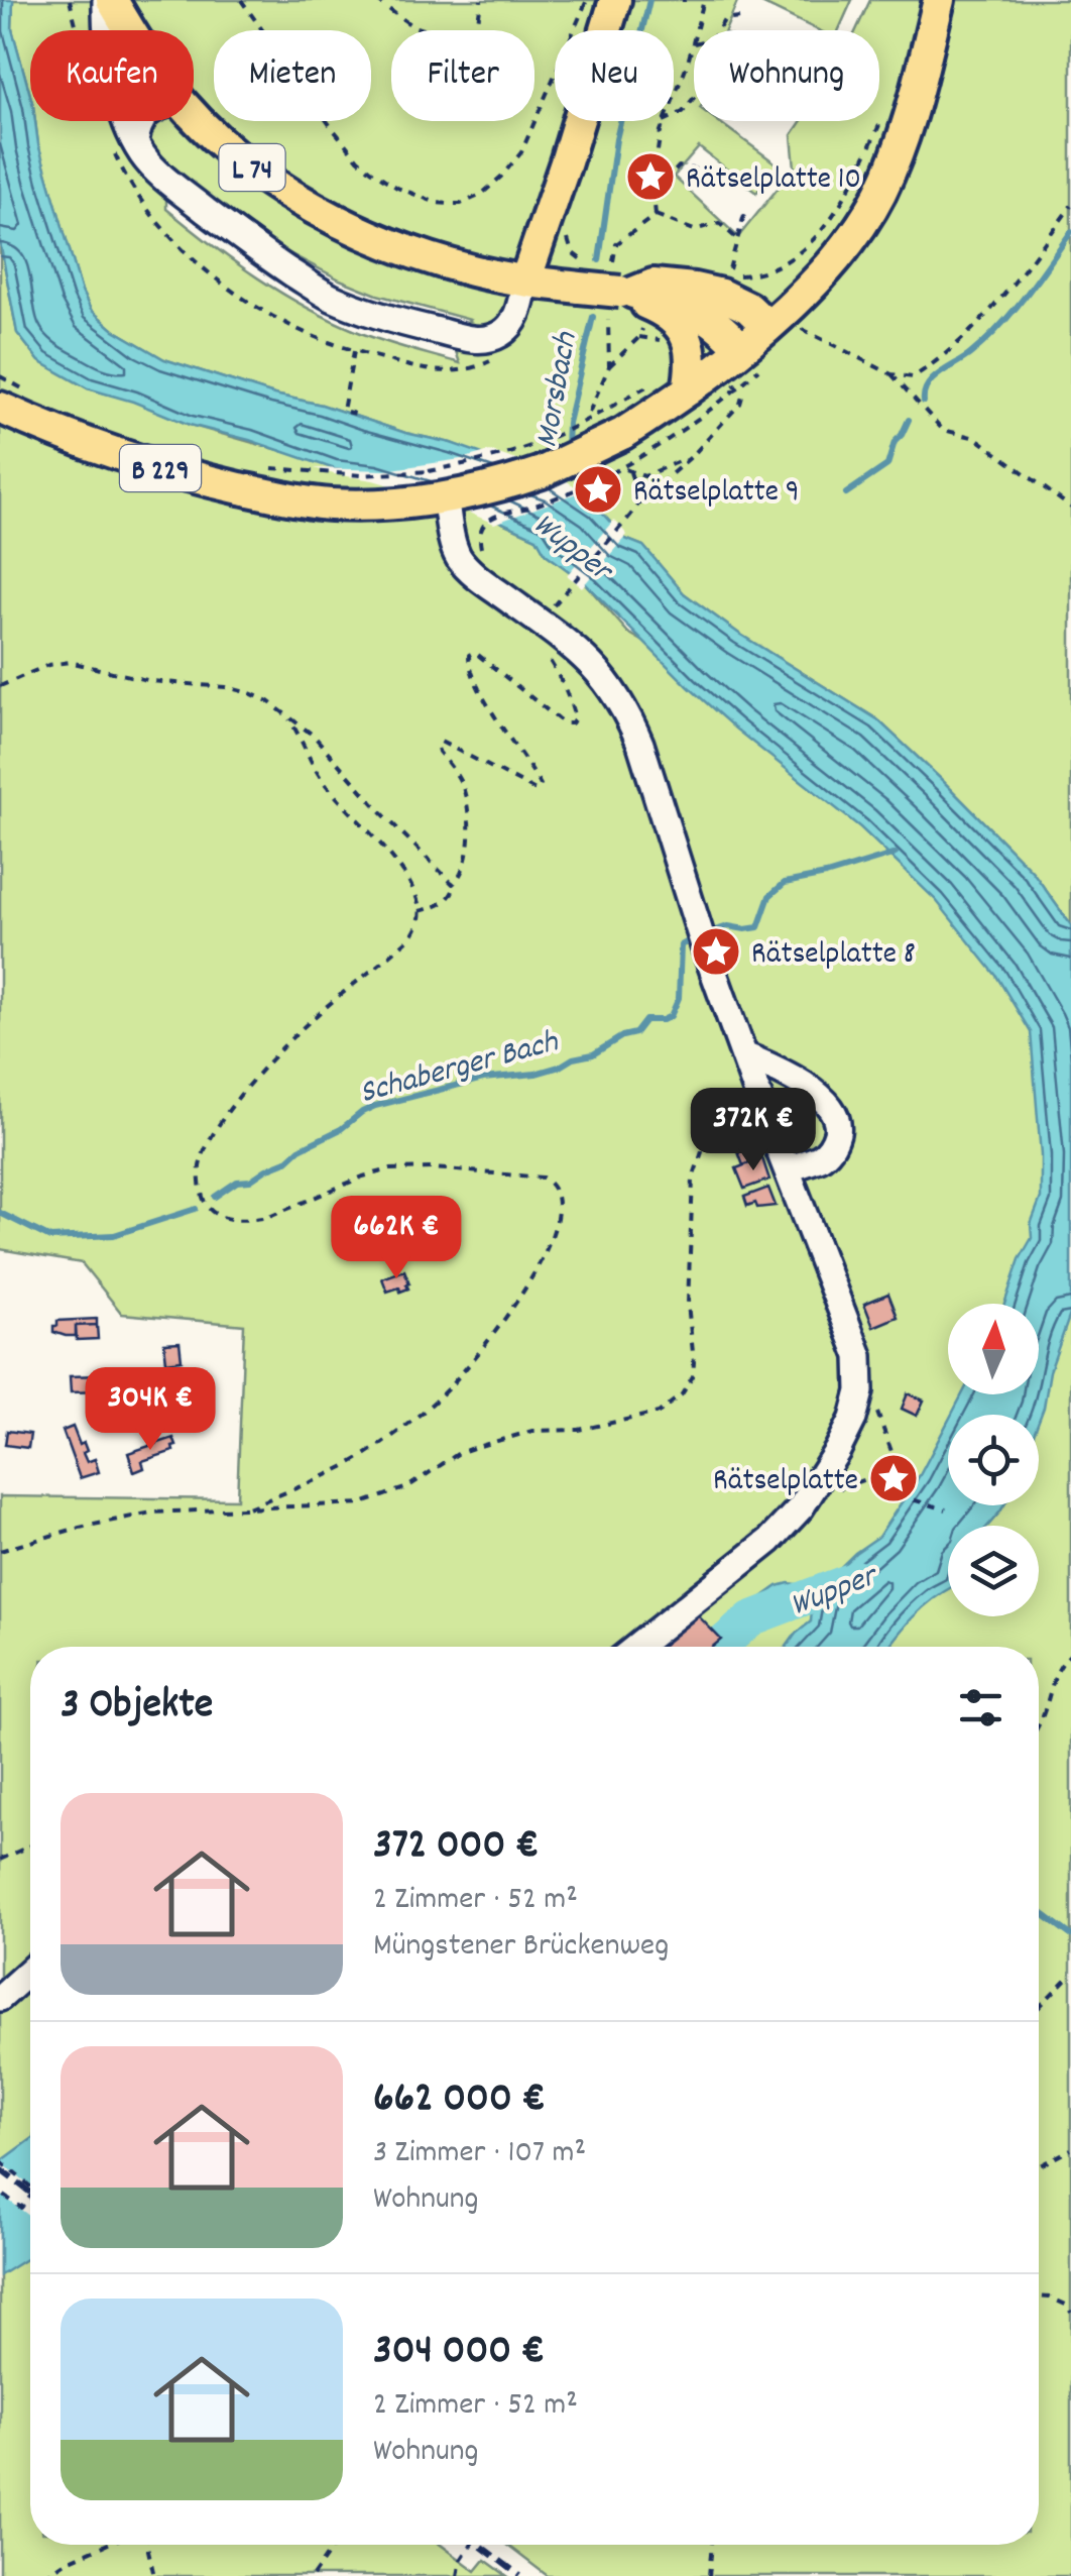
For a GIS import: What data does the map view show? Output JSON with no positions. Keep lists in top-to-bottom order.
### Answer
{
  "streets": {
    "main road": ["L 74", "B 229"]
  },
  "crossings": [
    ["L 74", "B 229"]
  ],
  "water": ["Morsbach", "Wupper", "Schaberger Bach"],
  "places": {
    "place": [
      "Rätselplatte 10",
      "Rätselplatte 9",
      "Rätselplatte 8",
      "Rätselplatte"
    ]
  },
  "north": "top",
  "page": {
    "chip": [
      "Kaufen",
      "Mieten",
      "Filter",
      "Neu",
      "Wohnung"
    ],
    "price": ["372K €", "662K €", "304K €"],
    "heading": "3 Objekte",
    "list": [
      {
        "name": "372 000 €",
        "note": "2 Zimmer · 52 m² · Müngstener Brückenweg"
      },
      {
        "name": "662 000 €",
        "note": "3 Zimmer · 107 m² · Wohnung"
      },
      {
        "name": "304 000 €",
        "note": "2 Zimmer · 52 m² · Wohnung"
      }
    ]
  }
}
